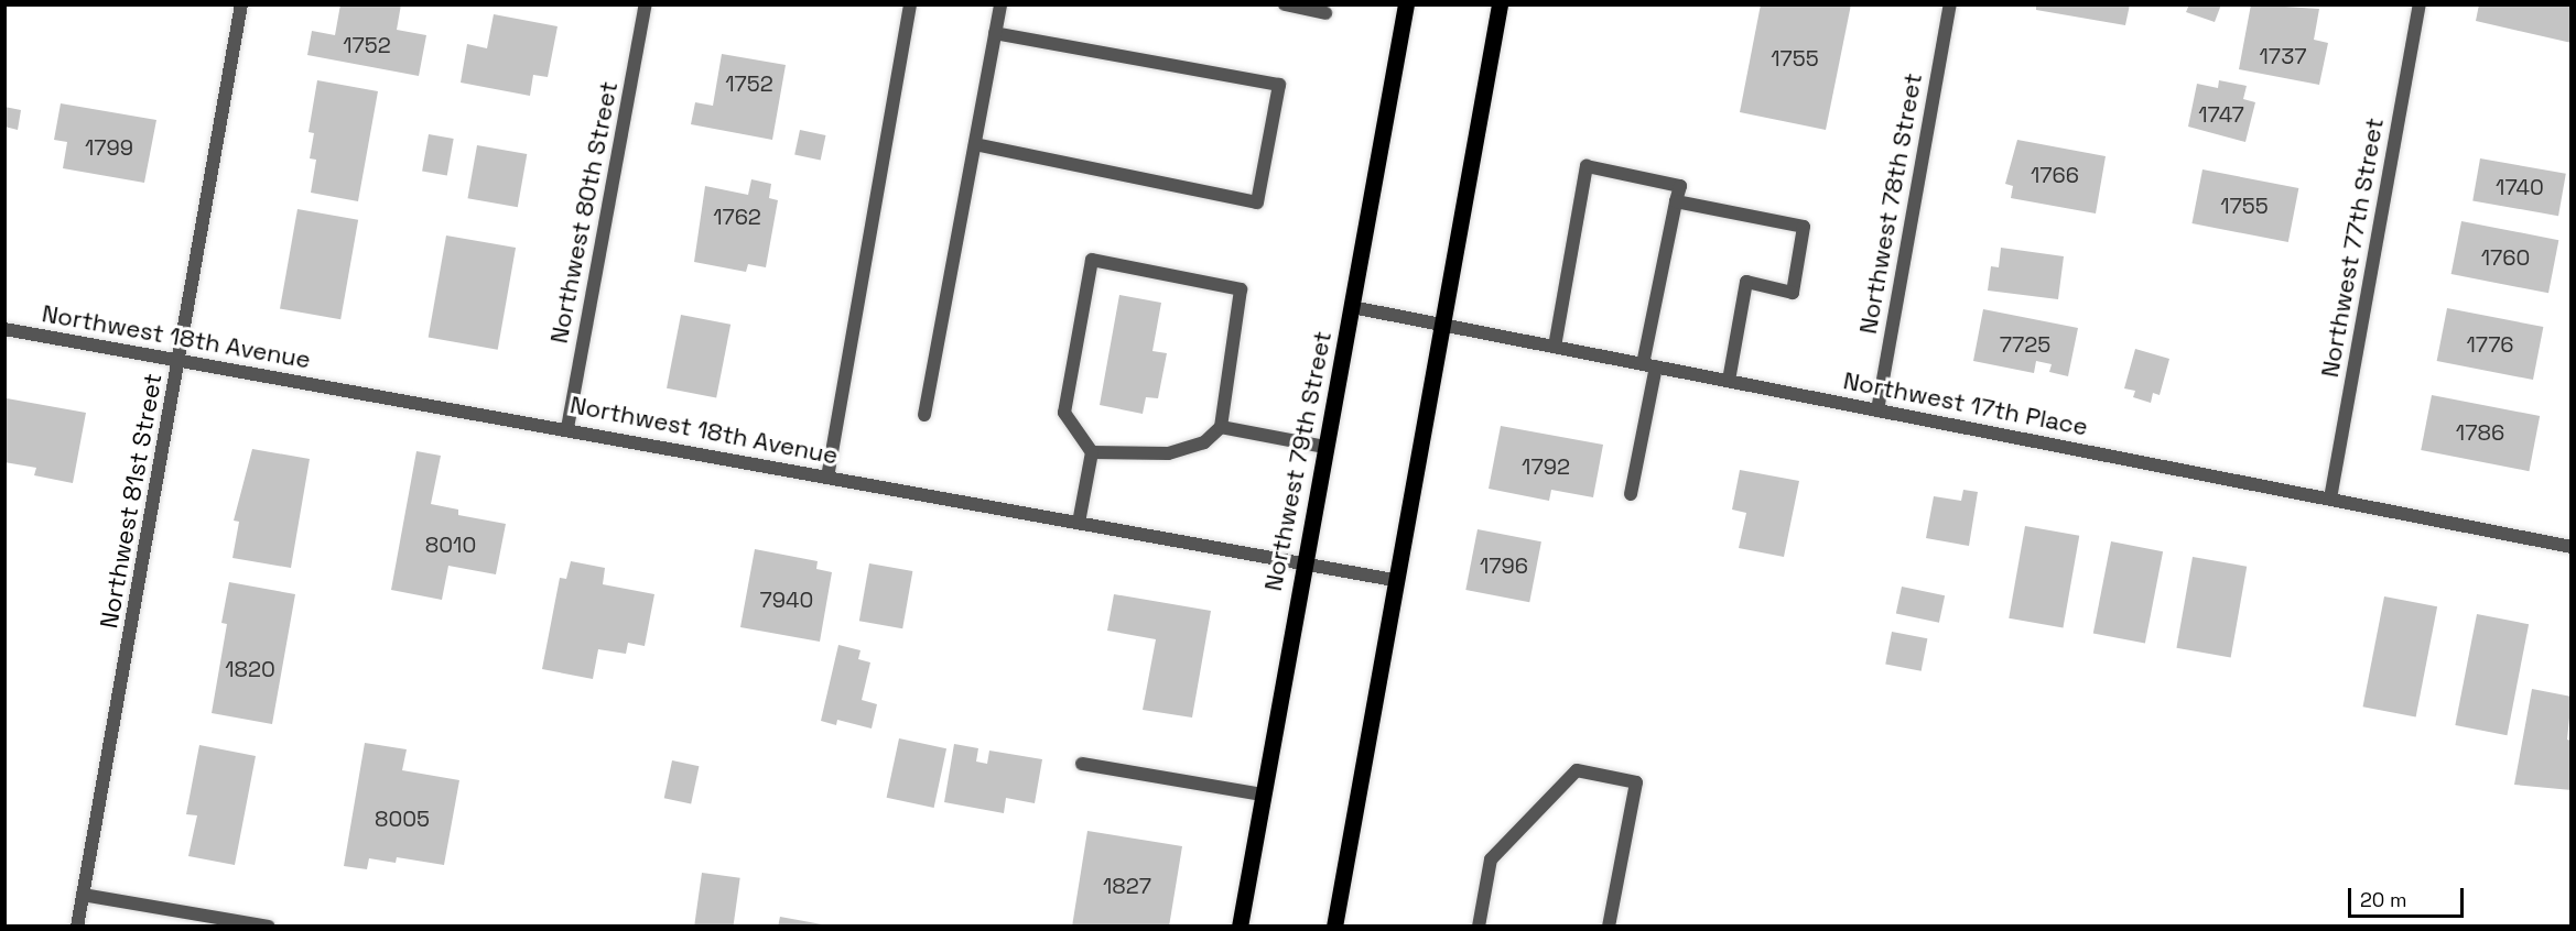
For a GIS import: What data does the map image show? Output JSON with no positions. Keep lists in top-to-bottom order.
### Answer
{
  "streets": {
    "main road": ["Northwest 79th Street"],
    "street": [
      "Northwest 78th Street",
      "Northwest 80th Street",
      "Northwest 77th Street",
      "Northwest 18th Avenue",
      "Northwest 17th Place",
      "Northwest 81st Street"
    ]
  },
  "crossings": [
    ["Northwest 78th Street", "Northwest 17th Place"],
    ["Northwest 80th Street", "Northwest 18th Avenue"],
    ["Northwest 77th Street", "Northwest 17th Place"],
    ["Northwest 18th Avenue", "Northwest 79th Street"],
    ["Northwest 18th Avenue", "Northwest 81st Street"],
    ["Northwest 17th Place", "Northwest 79th Street"]
  ],
  "house_numbers": [
    "1752",
    "1737",
    "1755",
    "1752",
    "1747",
    "1799",
    "1766",
    "1740",
    "1755",
    "1762",
    "1760",
    "7725",
    "1776",
    "1786",
    "1792",
    "8010",
    "1796",
    "7940",
    "1820",
    "8005",
    "1827"
  ],
  "scale_bar": "20 m"
}
